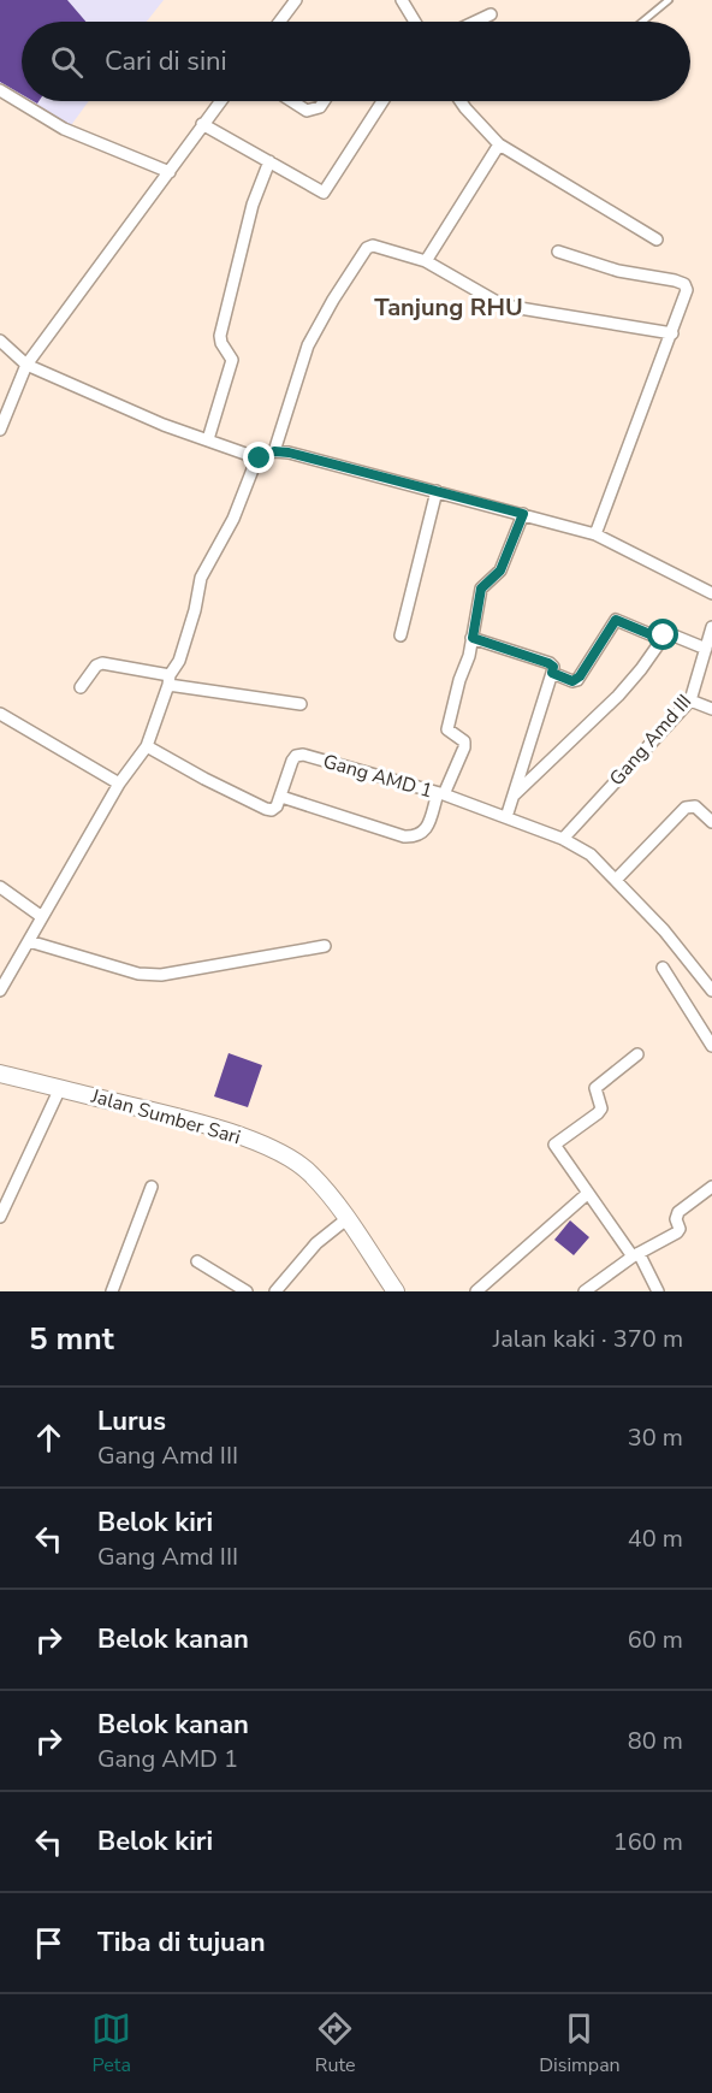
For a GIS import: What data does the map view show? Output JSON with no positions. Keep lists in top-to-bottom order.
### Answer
{
  "streets": {
    "street": ["Gang Amd III", "Gang AMD 1", "Jalan Sumber Sari"]
  },
  "crossings": [
    ["Gang Amd III", "Gang AMD 1"]
  ],
  "districts": ["Tanjung RHU"],
  "page": {
    "search": "Cari di sini",
    "heading": ["5 mnt", "Jalan kaki · 370 m"],
    "list": [
      ["Lurus", "Gang Amd III", "30 m"],
      ["Belok kiri", "Gang Amd III", "40 m"],
      ["Belok kanan", "60 m"],
      ["Belok kanan", "Gang AMD 1", "80 m"],
      ["Belok kiri", "160 m"],
      "Tiba di tujuan"
    ],
    "nav": ["Peta", "Rute", "Disimpan"]
  }
}
